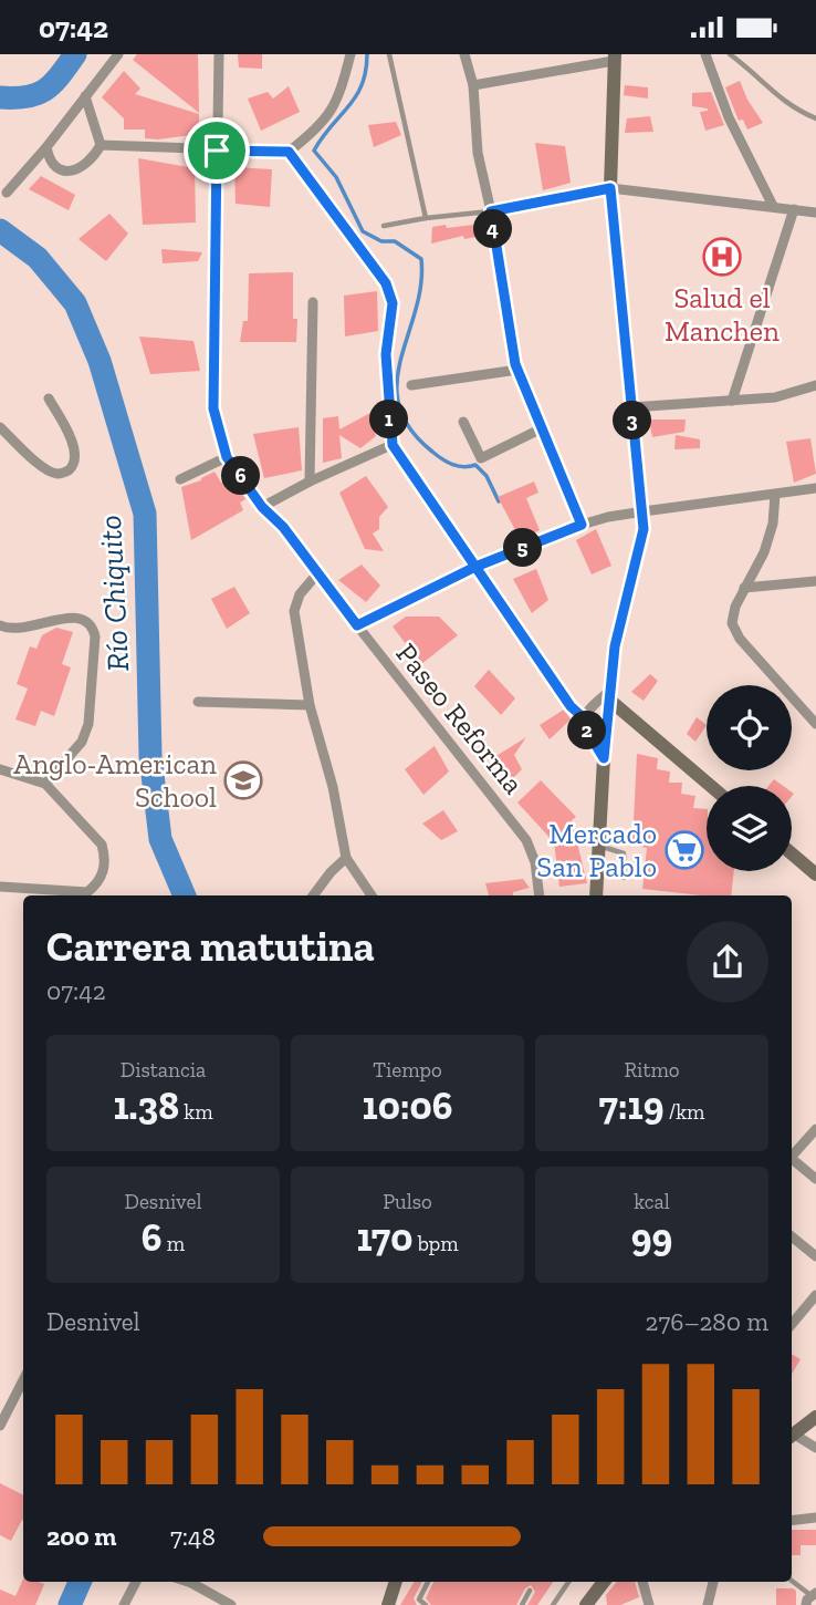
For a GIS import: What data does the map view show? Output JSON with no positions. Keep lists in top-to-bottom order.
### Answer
{
  "streets": {
    "street": ["Paseo Reforma"]
  },
  "water": ["Río Chiquito"],
  "places": {
    "hospital": ["Salud el Manchen"],
    "school or university": ["Anglo-American School"],
    "supermarket": ["Mercado San Pablo"]
  },
  "page": {
    "status": "07:42",
    "pins": [
      "4",
      "1",
      "3",
      "6",
      "5",
      "2"
    ],
    "heading": ["Carrera matutina", "07:42"],
    "stats": [
      ["Distancia", "1.38 km"],
      ["Tiempo", "10:06"],
      ["Ritmo", "7:19 /km"],
      ["Desnivel", "6 m"],
      ["Pulso", "170 bpm"],
      ["kcal", "99"]
    ],
    "chart": ["Desnivel", "276–280 m"],
    "list": [
      {
        "name": "200 m",
        "note": "7:48"
      }
    ]
  }
}
